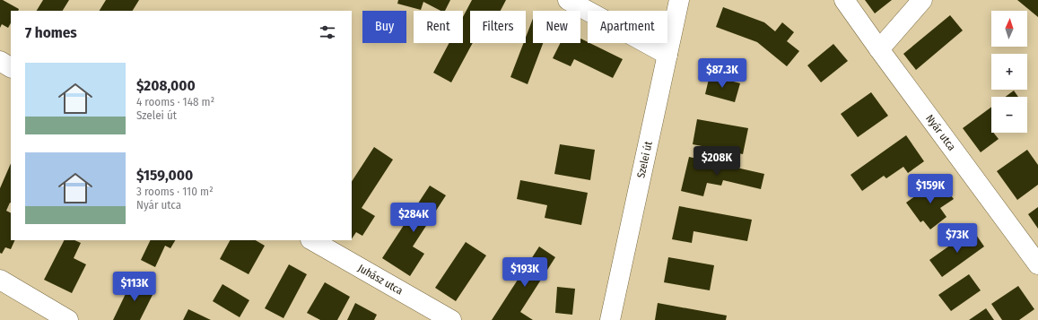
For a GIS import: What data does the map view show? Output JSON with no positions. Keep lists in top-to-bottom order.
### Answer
{
  "streets": {
    "street": ["Nyár utca", "Szelei út", "Juhász utca"]
  },
  "north": "top",
  "page": {
    "map_buttons": ["+", "−"],
    "chip": [
      "Buy",
      "Rent",
      "Filters",
      "New",
      "Apartment"
    ],
    "heading": "7 homes",
    "list": [
      {
        "name": "$208,000",
        "note": "4 rooms · 148 m² · Szelei út"
      },
      {
        "name": "$159,000",
        "note": "3 rooms · 110 m² · Nyár utca"
      }
    ],
    "price": [
      "$87.3K",
      "$208K",
      "$159K",
      "$284K",
      "$73K",
      "$193K",
      "$113K"
    ]
  }
}
